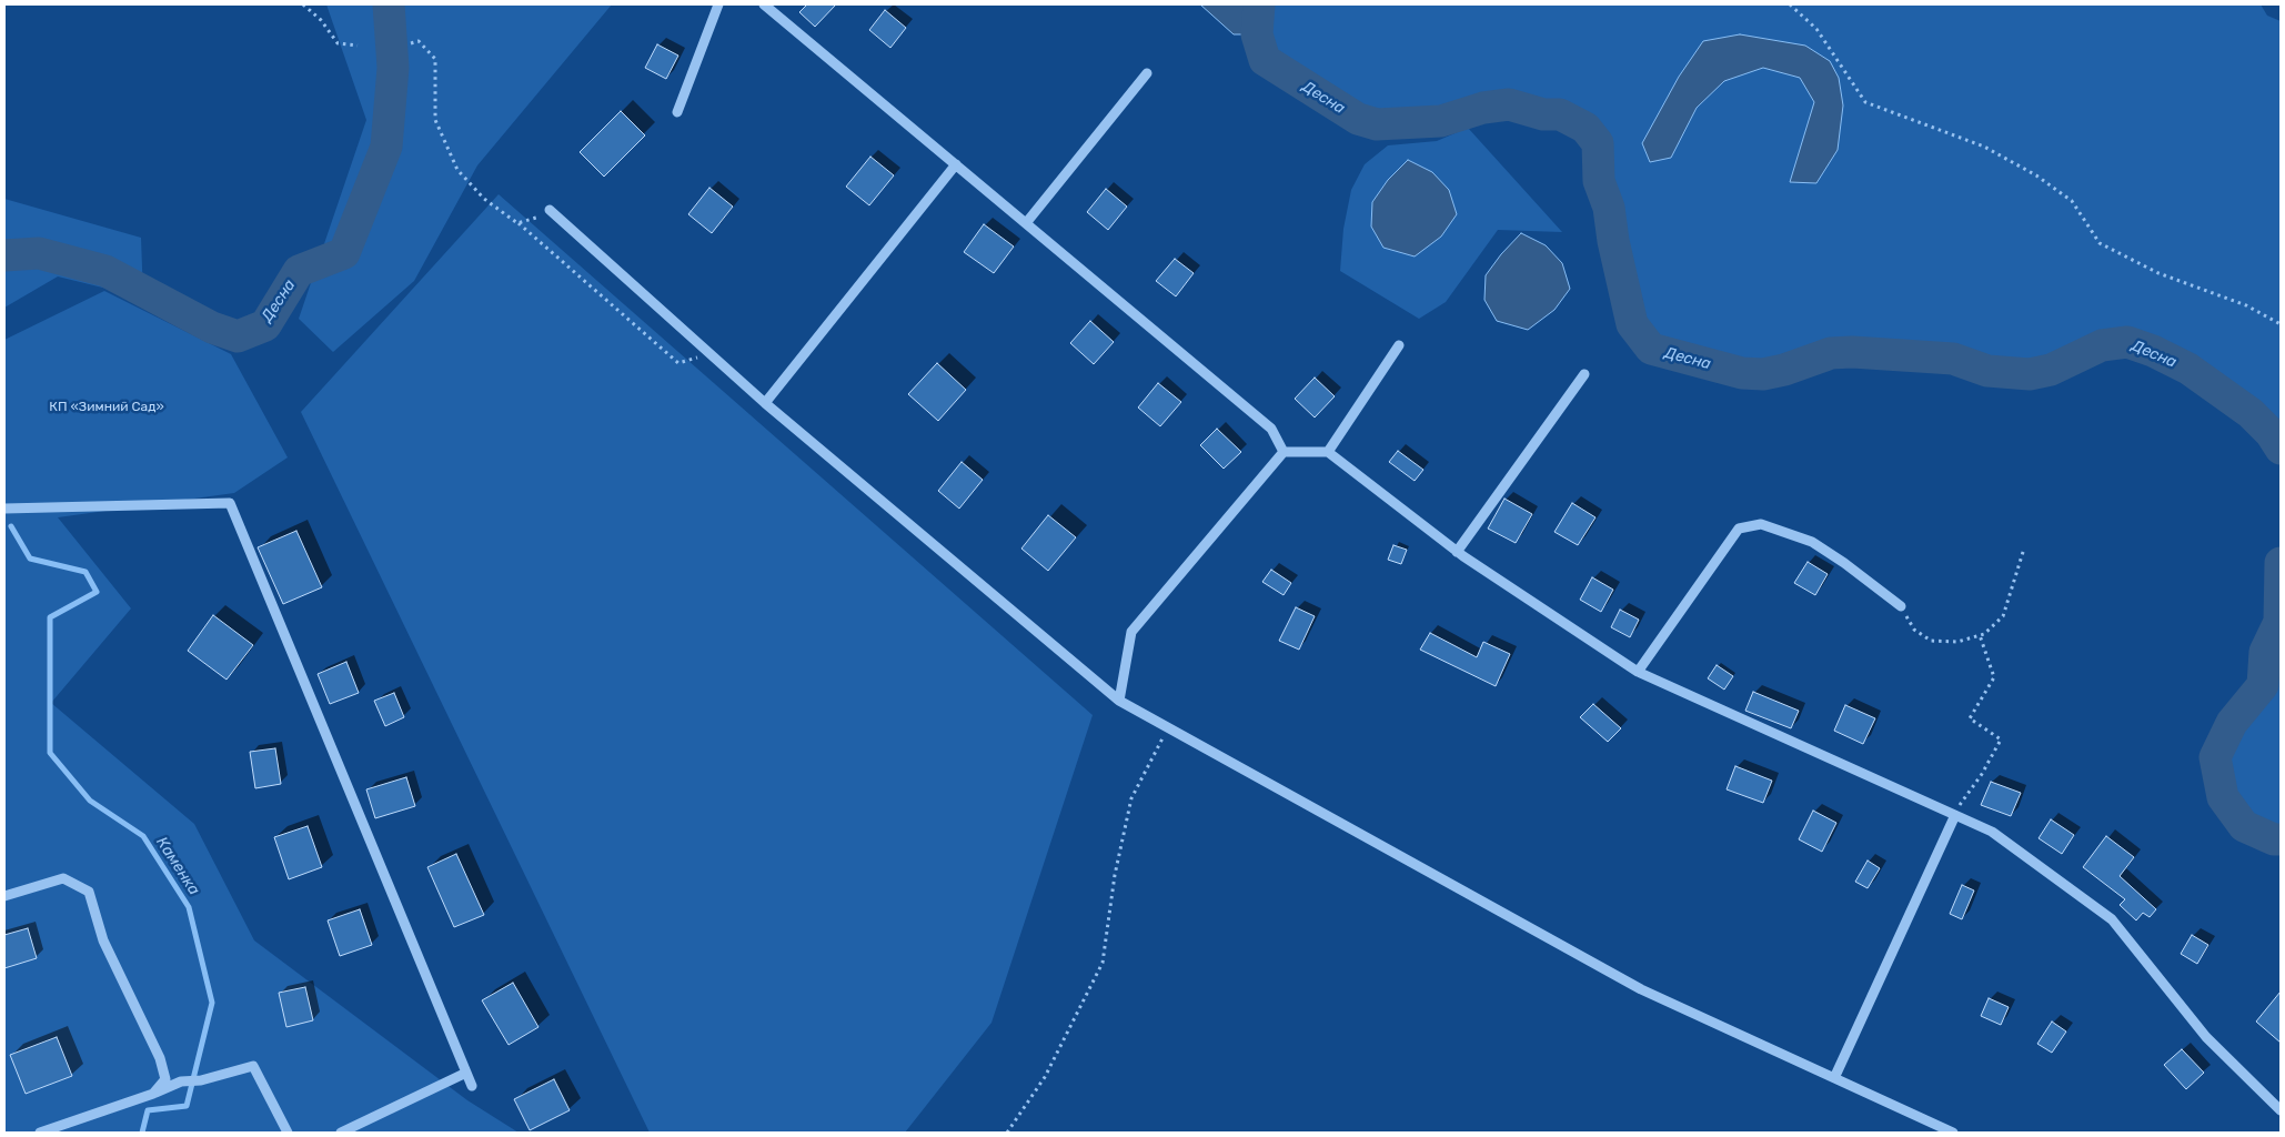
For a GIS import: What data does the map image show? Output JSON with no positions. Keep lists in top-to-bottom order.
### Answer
{
  "water": ["Десна", "Каменка"],
  "parks": ["КП «Зимний Сад»"]
}
